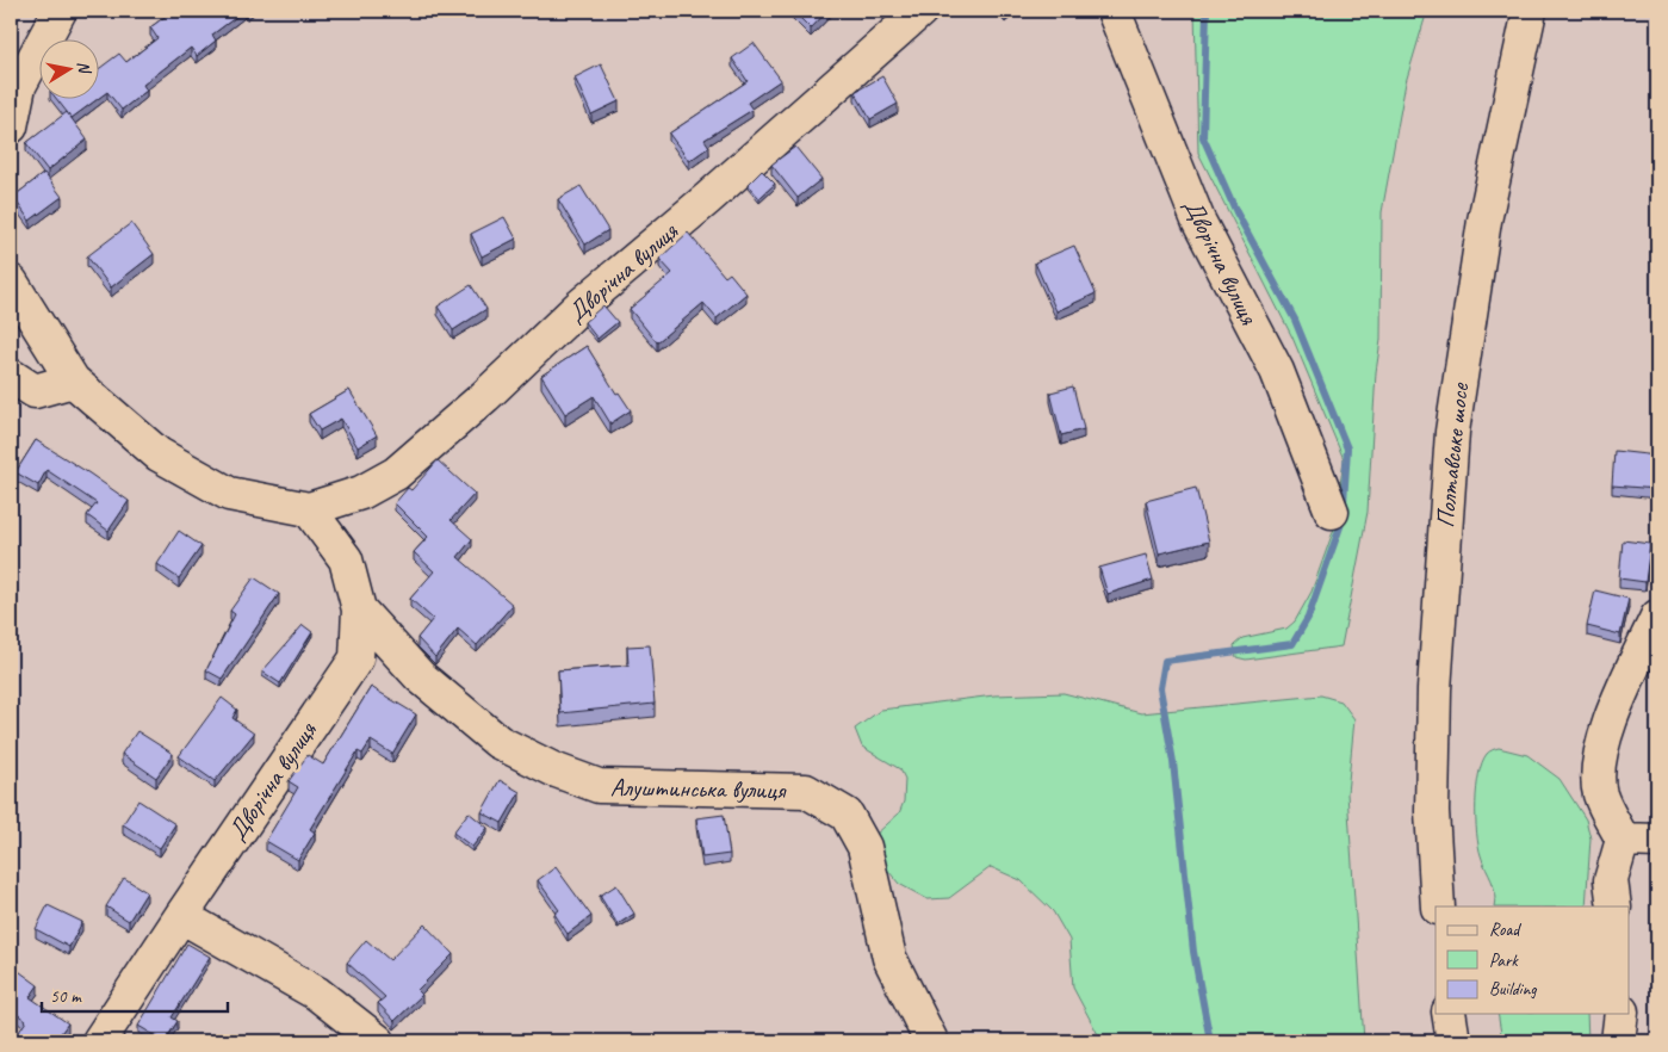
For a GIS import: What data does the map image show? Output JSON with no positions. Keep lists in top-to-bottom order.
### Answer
{
  "streets": {
    "street": ["Дворічна вулиця", "Полтавське шосе", "Алуштинська вулиця"]
  },
  "crossings": [
    ["Дворічна вулиця", "Алуштинська вулиця"]
  ],
  "legend": ["Road", "Park", "Building"],
  "scale_bar": "50 m",
  "north": "right"
}
